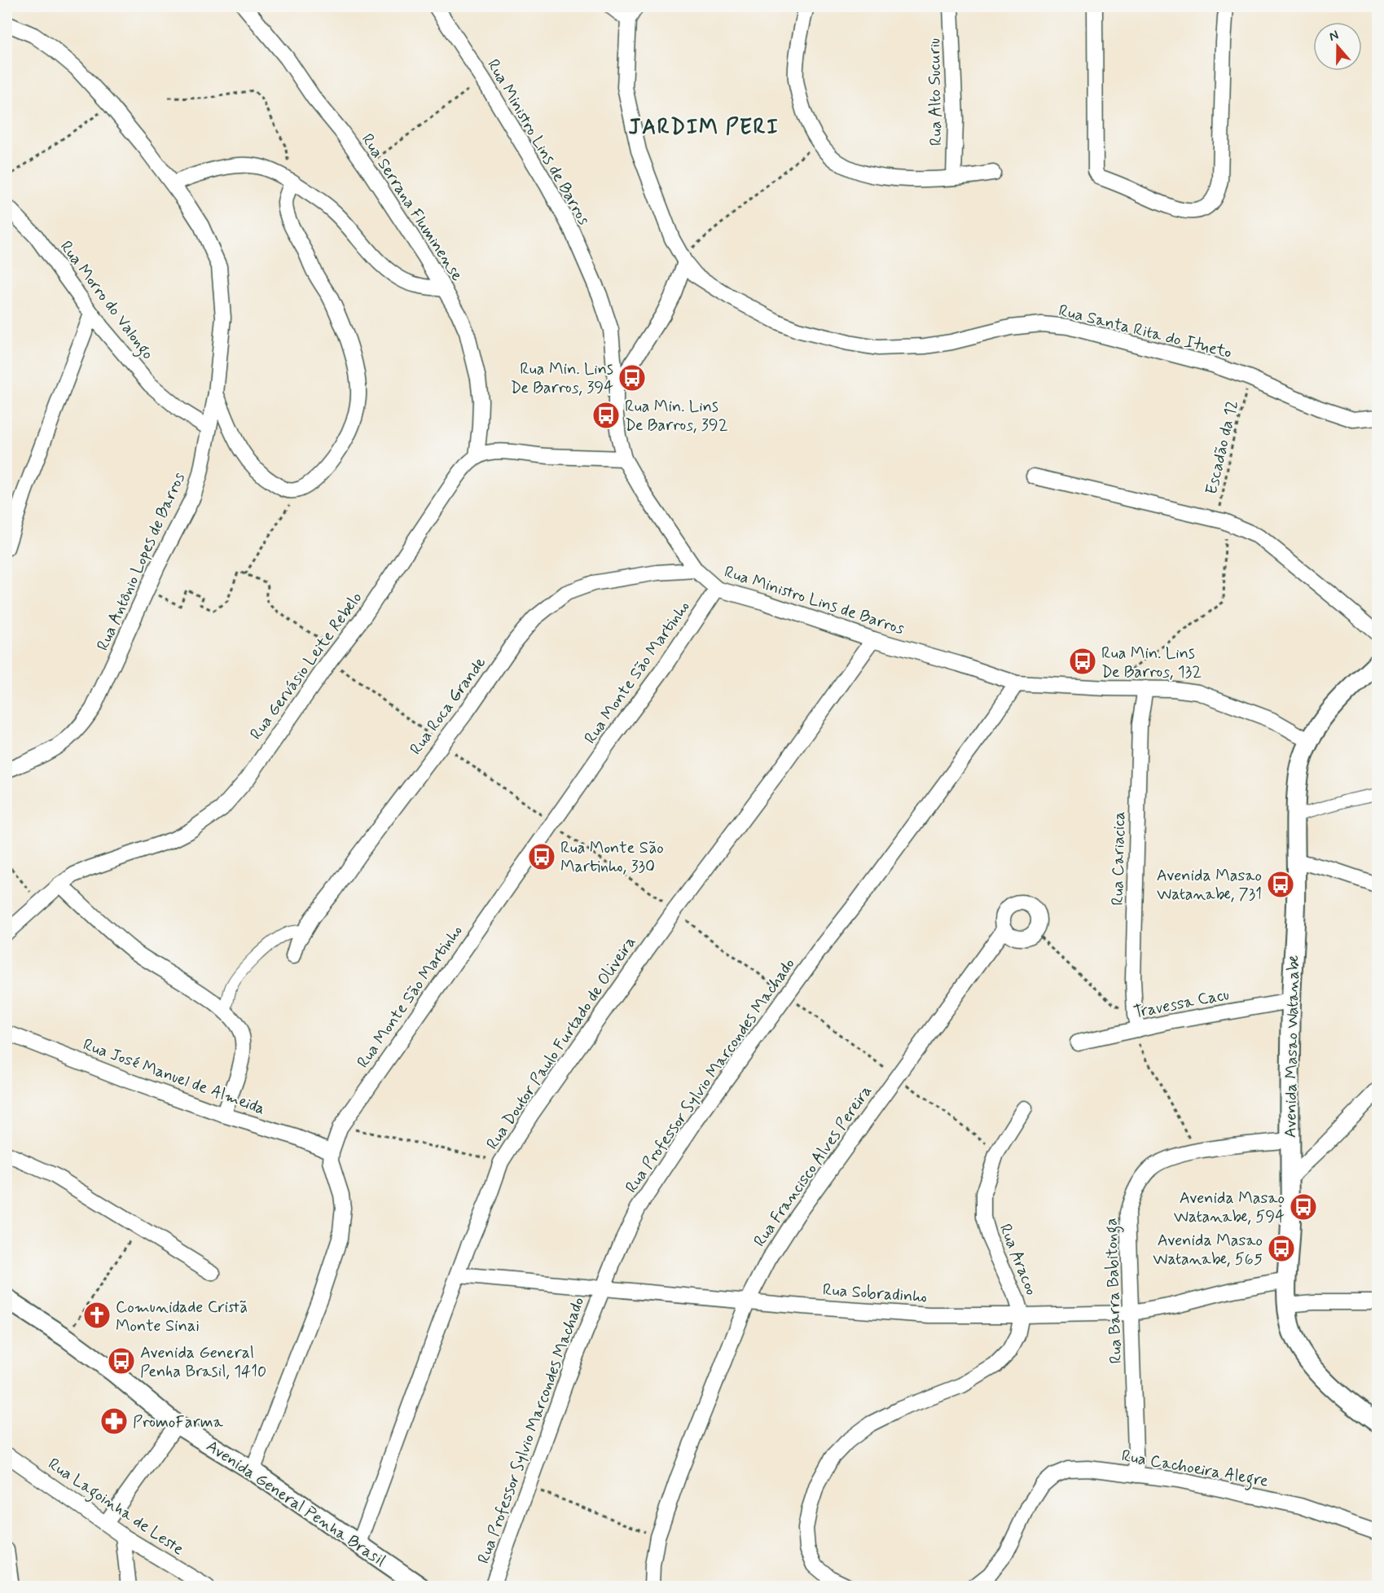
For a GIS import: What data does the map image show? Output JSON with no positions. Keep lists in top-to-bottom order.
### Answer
{
  "streets": {
    "street": [
      "Rua Alto Sucuriu",
      "Rua Ministro Lins de Barros",
      "Rua Serrana Fluminense",
      "Rua Morro do Valongo",
      "Rua Santa Rita do Itueto",
      "Rua Antônio Lopes de Barros",
      "Rua Gervásio Leite Rebelo",
      "Rua Monte São Martinho",
      "Rua Roca Grande",
      "Rua Cariacica",
      "Travessa Cacu",
      "Rua Doutor Paulo Furtado de Oliveira",
      "Avenida Masao Watanabe",
      "Rua Professor Sylvio Marcondes Machado",
      "Rua José Manuel de Almeida",
      "Rua Francisco Alves Pereira",
      "Rua Aracoo",
      "Rua Barra Babitonga",
      "Rua Sobradinho",
      "Rua Cachoeira Alegre",
      "Avenida General Penha Brasil",
      "Rua Lagoinha de Leste"
    ],
    "path": ["Escadão da 12"]
  },
  "crossings": [
    ["Rua Ministro Lins de Barros", "Escadão da 12"],
    ["Rua Ministro Lins de Barros", "Rua Monte São Martinho"],
    ["Rua Ministro Lins de Barros", "Rua Roca Grande"],
    ["Rua Ministro Lins de Barros", "Rua Cariacica"],
    ["Rua Ministro Lins de Barros", "Rua Doutor Paulo Furtado de Oliveira"],
    ["Rua Ministro Lins de Barros", "Avenida Masao Watanabe"],
    ["Rua Ministro Lins de Barros", "Rua Professor Sylvio Marcondes Machado"],
    ["Rua Serrana Fluminense", "Rua Gervásio Leite Rebelo"],
    ["Rua Morro do Valongo", "Rua Antônio Lopes de Barros"],
    ["Rua Santa Rita do Itueto", "Escadão da 12"],
    ["Rua Monte São Martinho", "Rua José Manuel de Almeida"],
    ["Rua Monte São Martinho", "Avenida General Penha Brasil"],
    ["Rua Cariacica", "Travessa Cacu"],
    ["Travessa Cacu", "Avenida Masao Watanabe"],
    ["Rua Doutor Paulo Furtado de Oliveira", "Rua Sobradinho"],
    ["Rua Doutor Paulo Furtado de Oliveira", "Avenida General Penha Brasil"],
    ["Avenida Masao Watanabe", "Rua Barra Babitonga"],
    ["Avenida Masao Watanabe", "Rua Sobradinho"],
    ["Rua Professor Sylvio Marcondes Machado", "Rua Sobradinho"],
    ["Rua Francisco Alves Pereira", "Rua Sobradinho"],
    ["Rua Aracoo", "Rua Sobradinho"],
    ["Rua Barra Babitonga", "Rua Sobradinho"],
    ["Rua Barra Babitonga", "Rua Cachoeira Alegre"]
  ],
  "districts": ["JARDIM PERI"],
  "places": {
    "bus stop": [
      "Rua Min. Lins De Barros, 394",
      "Rua Min. Lins De Barros, 392",
      "Rua Min. Lins De Barros, 132",
      "Rua Monte São Martinho, 330",
      "Avenida Masao Watanabe, 731",
      "Avenida Masao Watanabe, 594",
      "Avenida Masao Watanabe, 565",
      "Avenida General Penha Brasil, 1410"
    ],
    "church": ["Comunidade Cristã Monte Sinai"],
    "pharmacy": ["PromoFarma"]
  },
  "north": "top"
}
